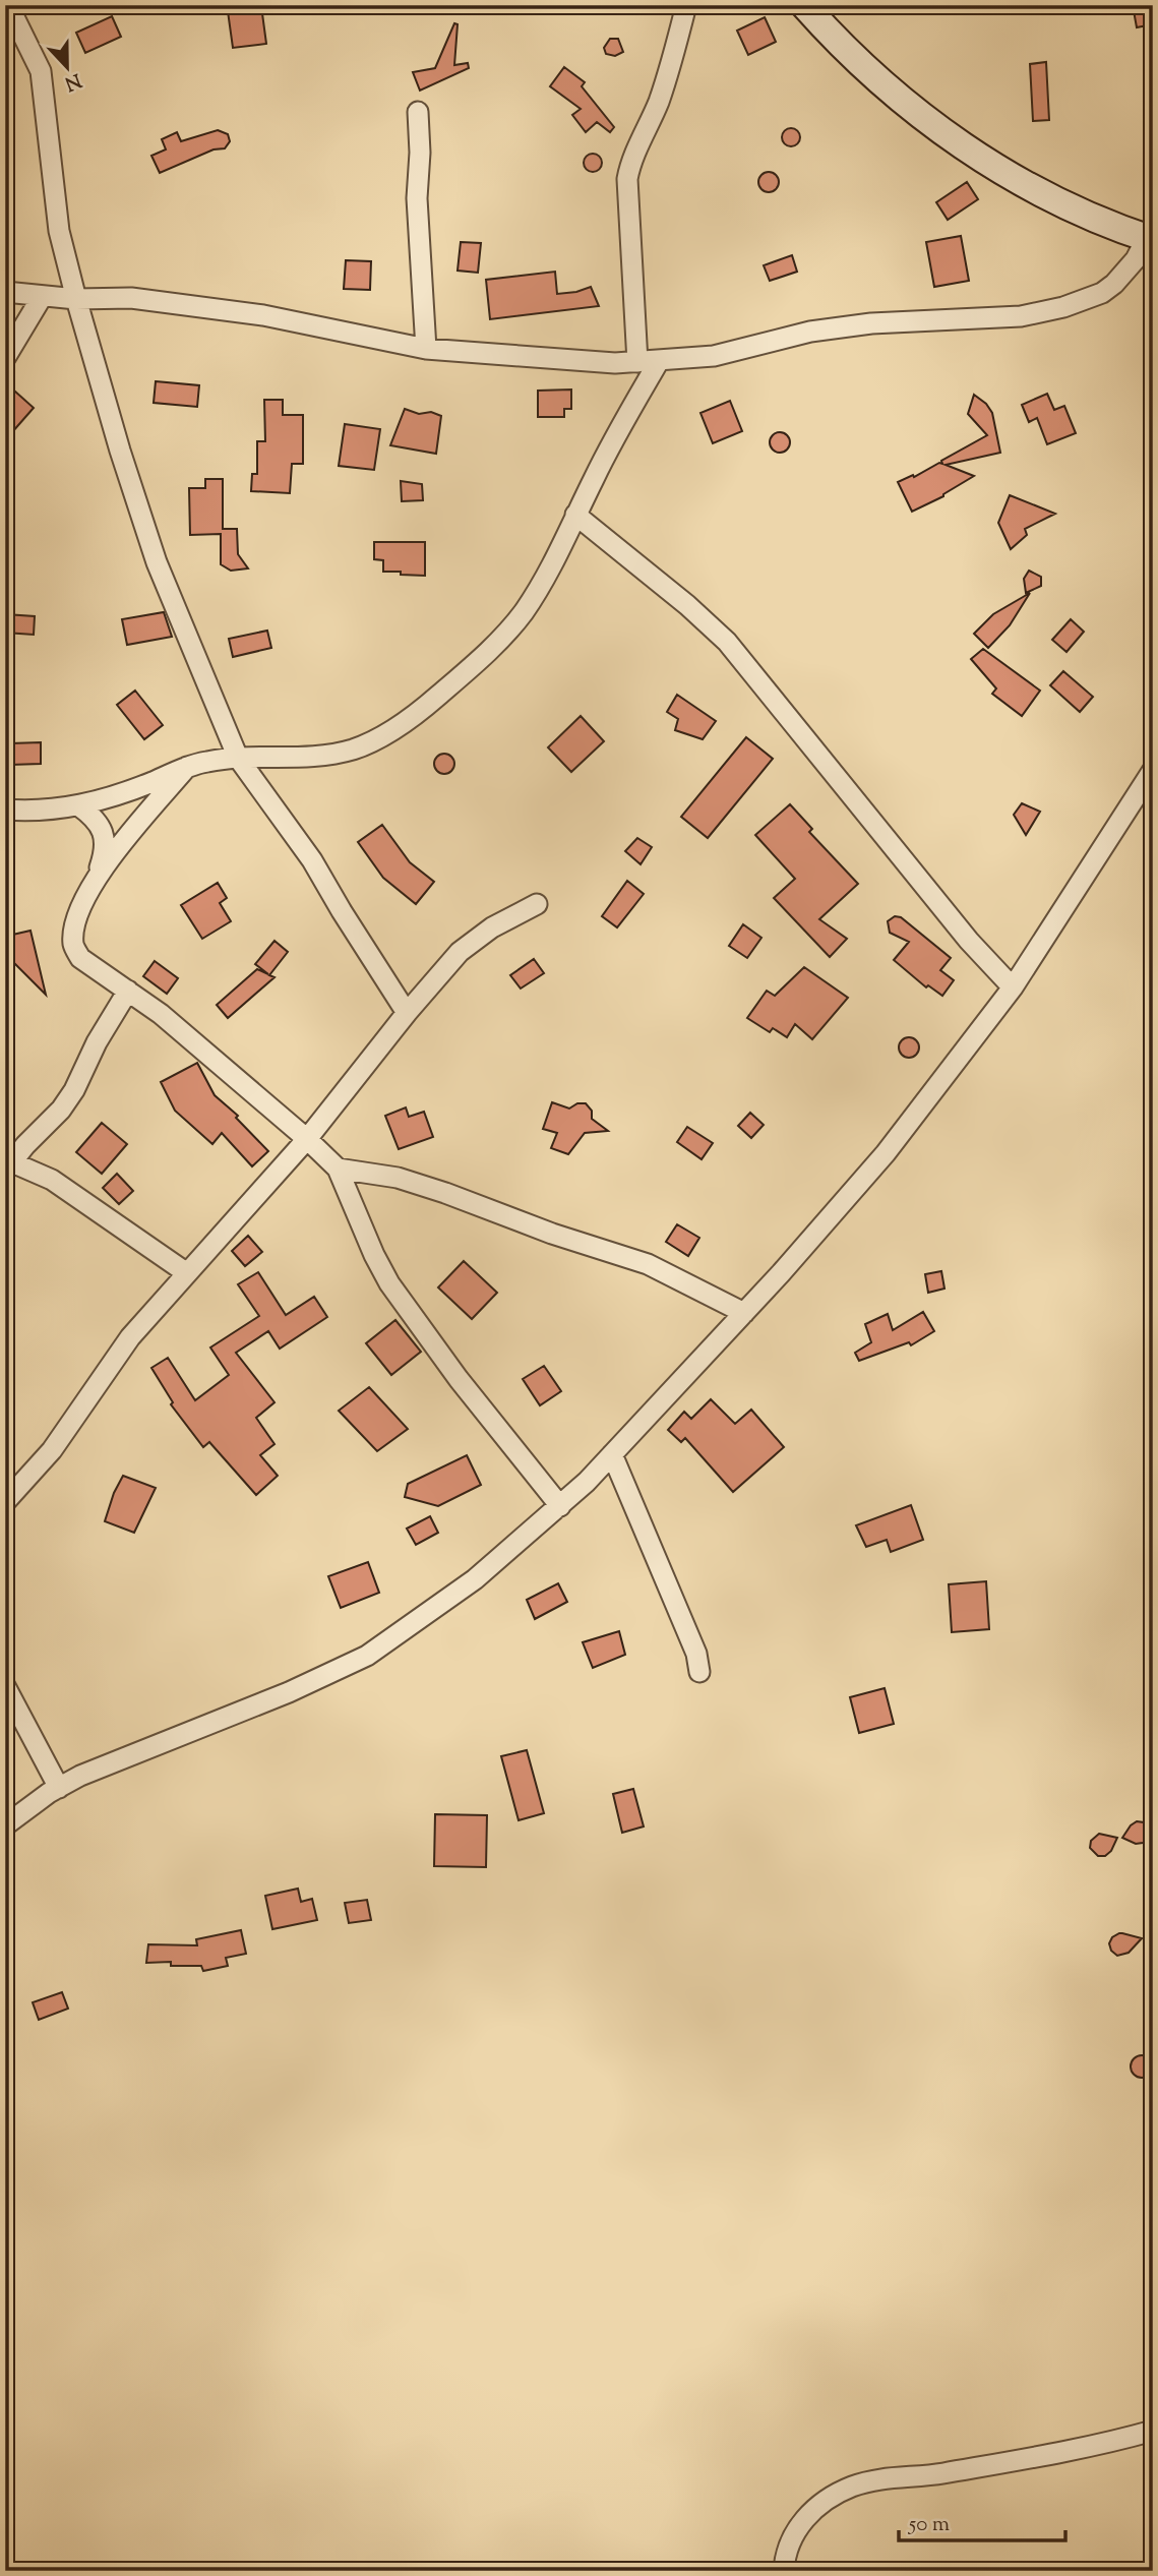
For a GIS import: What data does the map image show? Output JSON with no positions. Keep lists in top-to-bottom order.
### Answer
{
  "scale_bar": "50 m",
  "north": "bottom"
}
